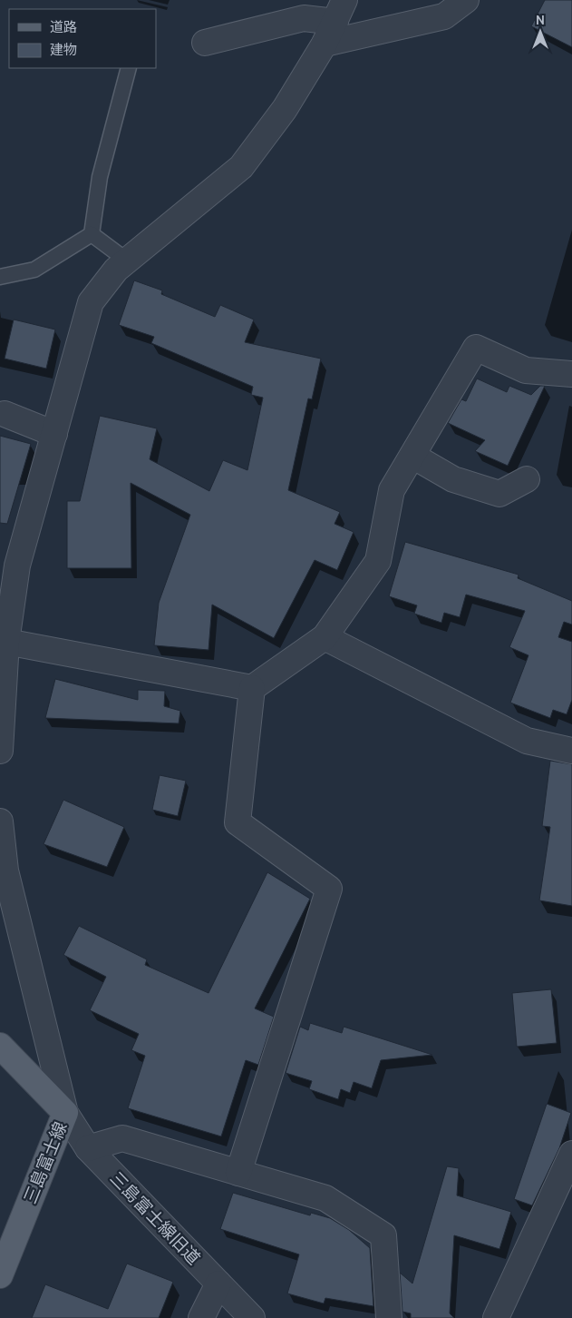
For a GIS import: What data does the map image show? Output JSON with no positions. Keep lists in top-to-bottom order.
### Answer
{
  "streets": {
    "main road": ["三島富士線"],
    "street": ["三島富士線旧道"]
  },
  "crossings": [
    ["三島富士線", "三島富士線旧道"]
  ],
  "legend": ["道路", "建物"],
  "north": "top"
}
